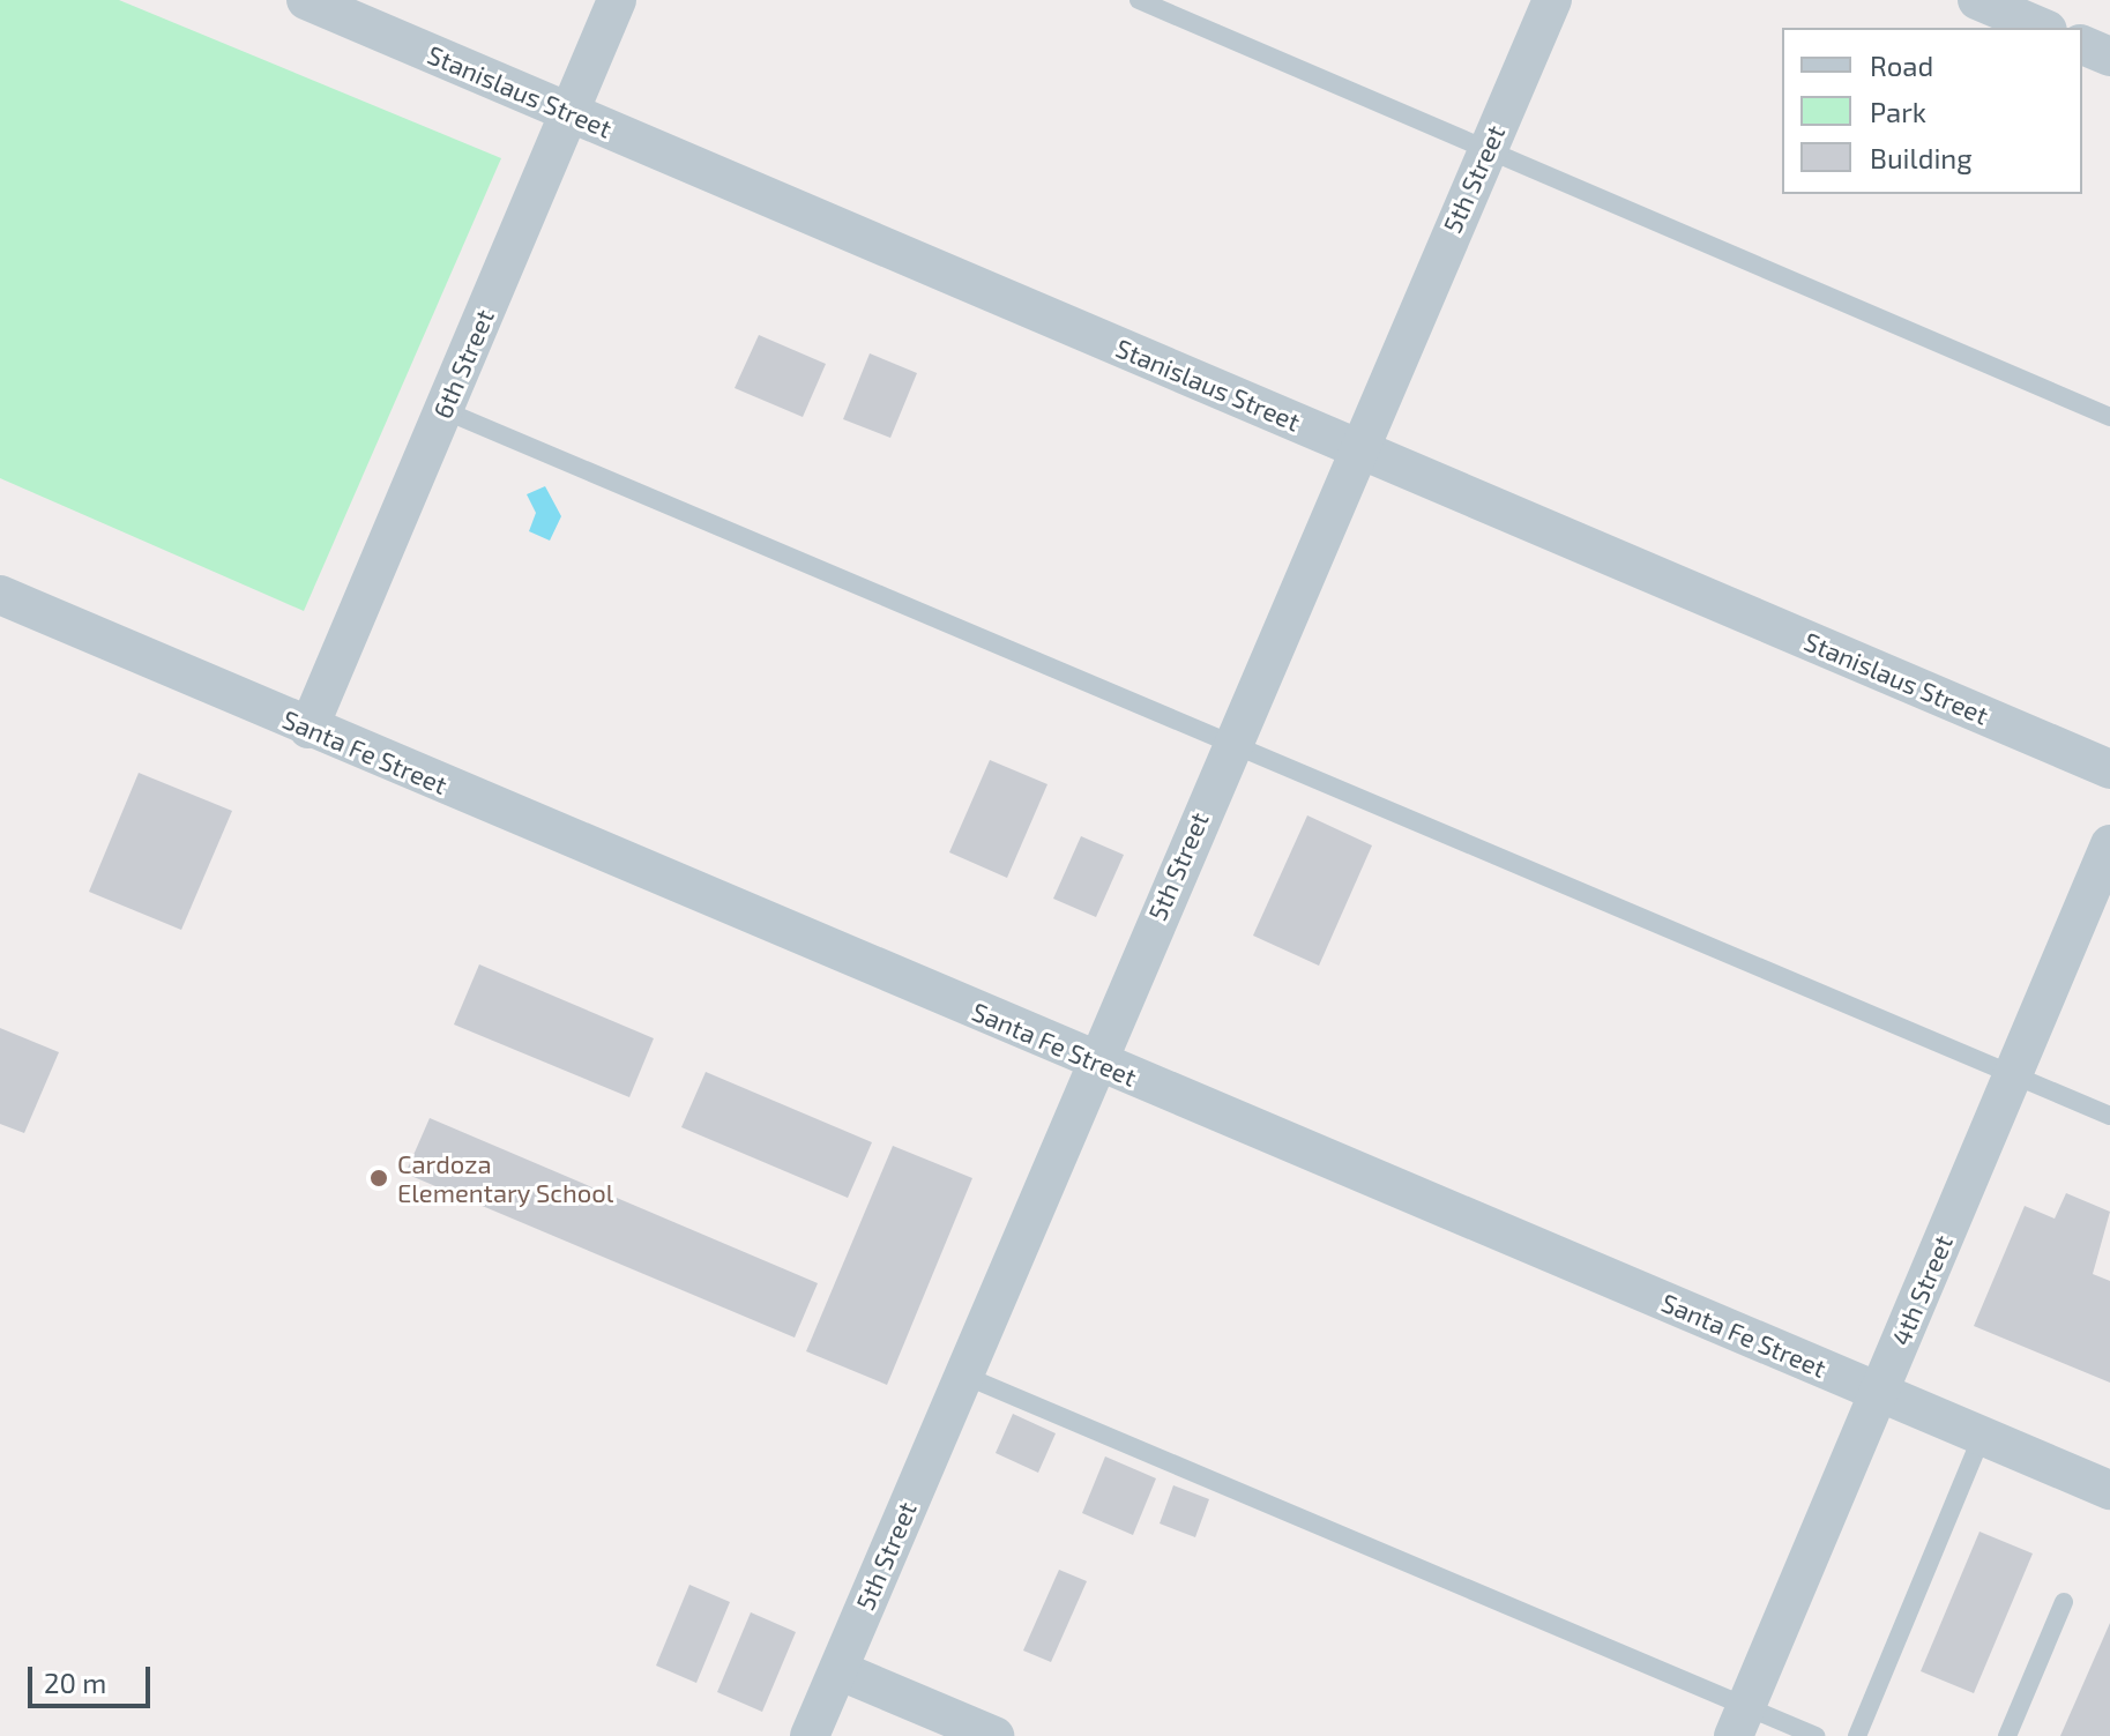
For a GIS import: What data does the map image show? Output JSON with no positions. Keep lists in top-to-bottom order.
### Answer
{
  "streets": {
    "street": [
      "Stanislaus Street",
      "5th Street",
      "6th Street",
      "Santa Fe Street",
      "4th Street"
    ]
  },
  "crossings": [
    ["Stanislaus Street", "5th Street"],
    ["Stanislaus Street", "6th Street"],
    ["5th Street", "Santa Fe Street"],
    ["6th Street", "Santa Fe Street"],
    ["Santa Fe Street", "4th Street"]
  ],
  "places": ["Cardoza Elementary School"],
  "legend": ["Road", "Park", "Building"],
  "scale_bar": "20 m"
}
